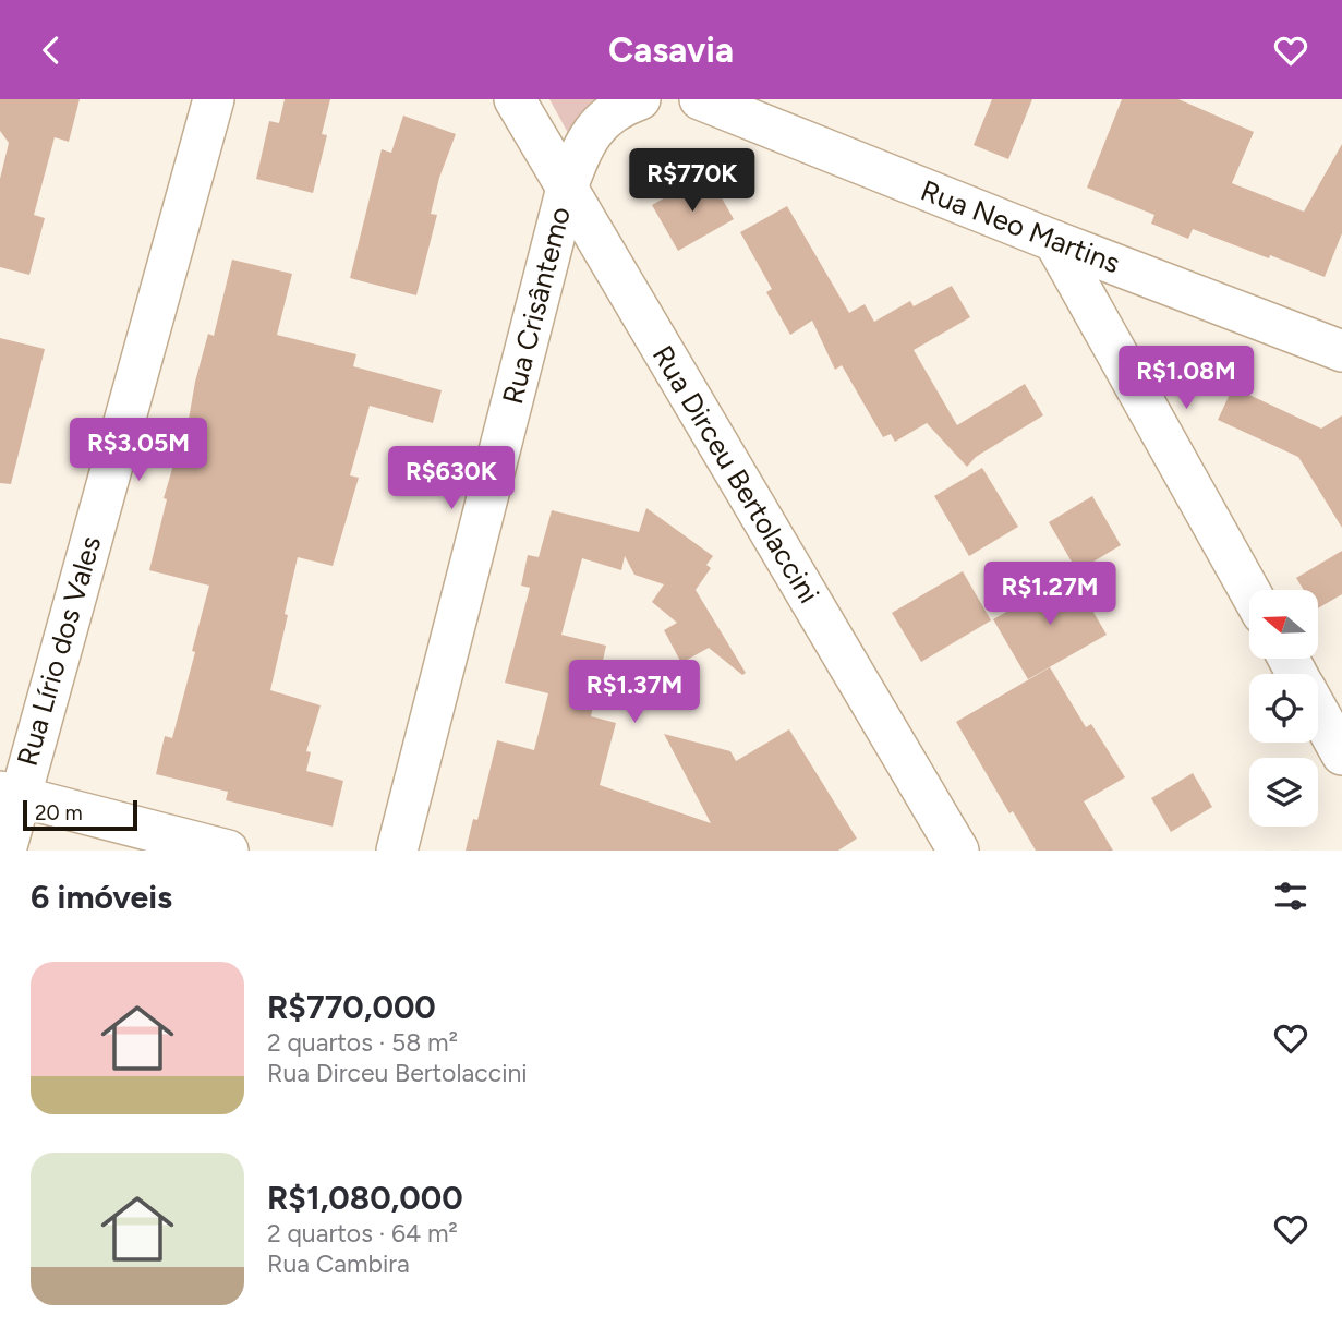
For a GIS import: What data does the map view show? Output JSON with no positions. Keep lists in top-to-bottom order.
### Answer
{
  "streets": {
    "street": [
      "Rua Neo Martins",
      "Rua Crisântemo",
      "Rua Dirceu Bertolaccini",
      "Rua Lírio dos Vales"
    ]
  },
  "crossings": [
    ["Rua Crisântemo", "Rua Dirceu Bertolaccini"]
  ],
  "scale_bar": "20 m",
  "north": "left",
  "page": {
    "header": "Casavia",
    "price": [
      "R$770K",
      "R$1.08M",
      "R$3.05M",
      "R$630K",
      "R$1.27M",
      "R$1.37M"
    ],
    "scale": "20 m",
    "heading": "6 imóveis",
    "list": [
      {
        "name": "R$770,000",
        "note": "2 quartos · 58 m² · Rua Dirceu Bertolaccini"
      },
      {
        "name": "R$1,080,000",
        "note": "2 quartos · 64 m² · Rua Cambira"
      }
    ]
  }
}
